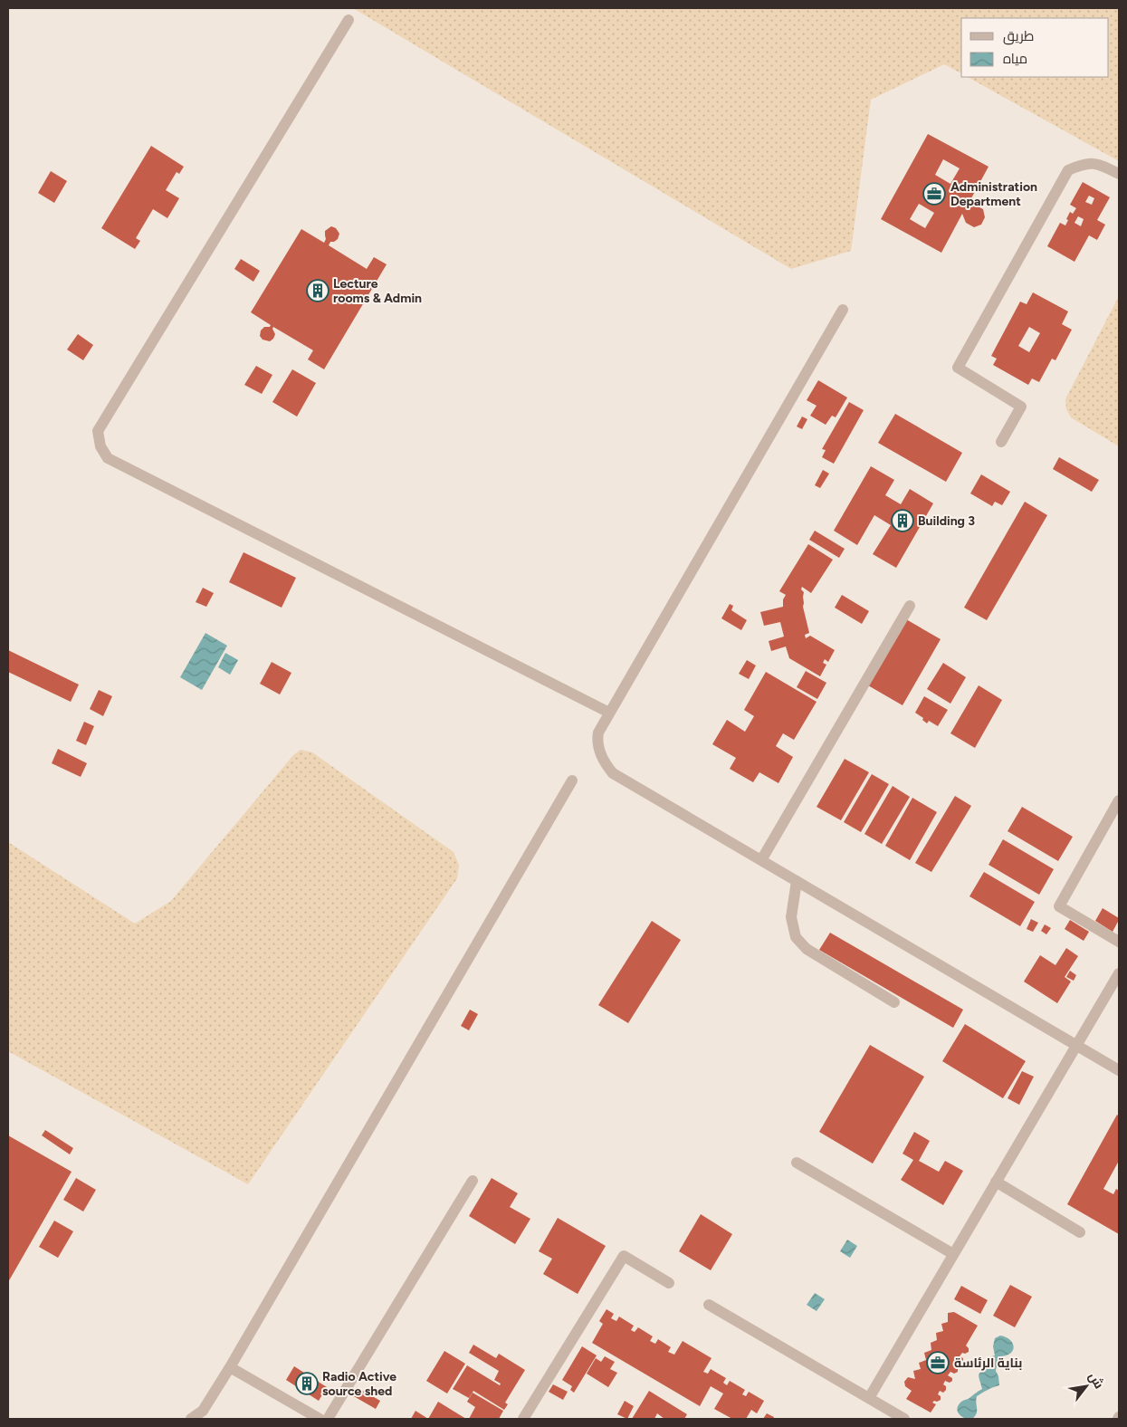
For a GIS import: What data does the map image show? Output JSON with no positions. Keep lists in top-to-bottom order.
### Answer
{
  "places": {
    "office": ["Administration Department", "بناية الرئاسة"],
    "building": ["Lecture rooms & Admin", "Building 3", "Radio Active source shed"]
  },
  "legend": ["طريق", "مياه"],
  "north": "top right"
}
